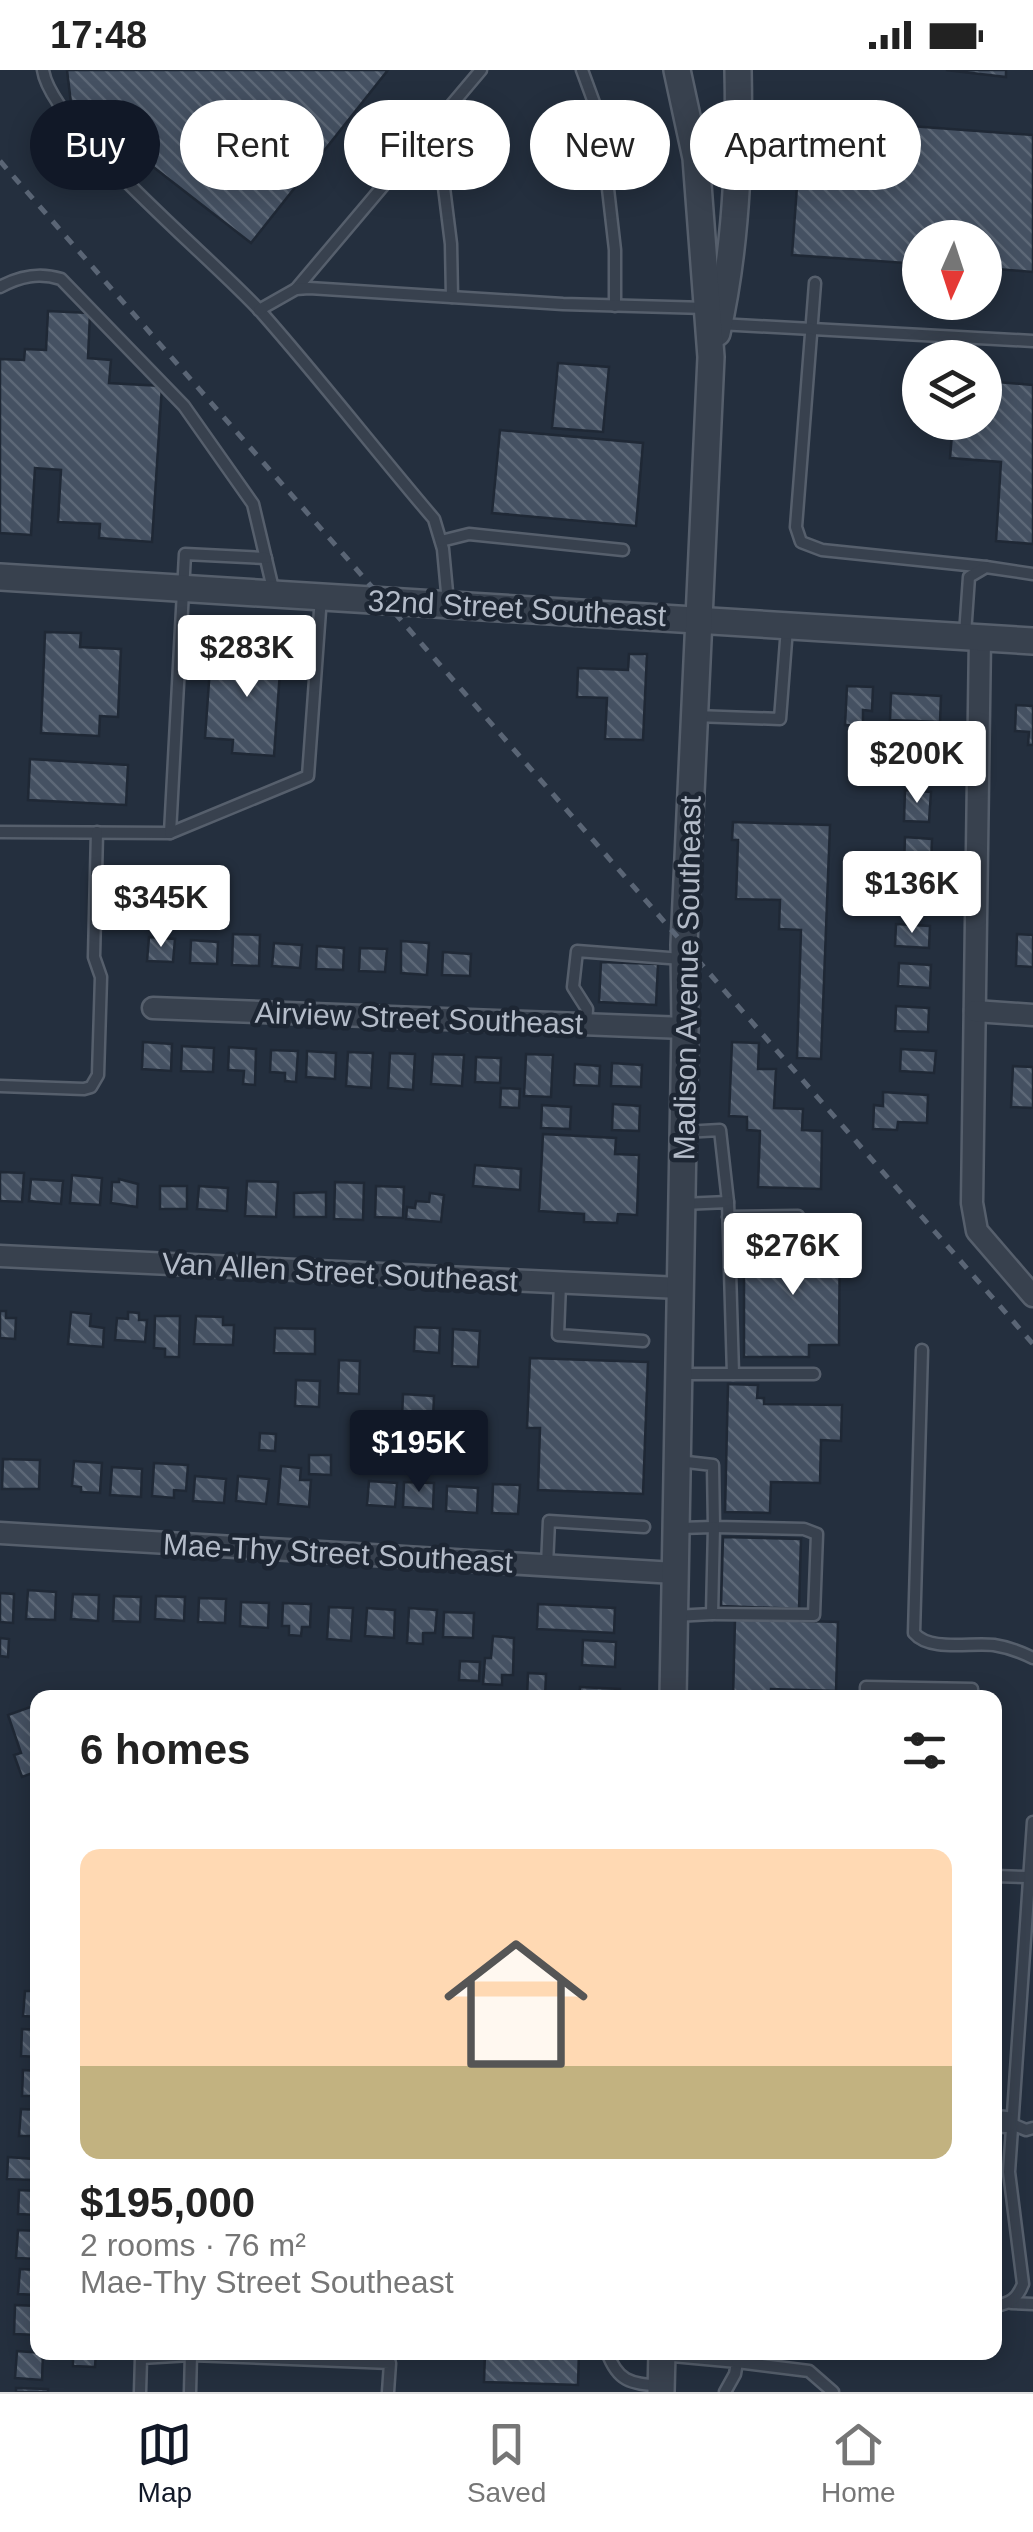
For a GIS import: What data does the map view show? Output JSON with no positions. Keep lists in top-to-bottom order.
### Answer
{
  "streets": {
    "street": [
      "32nd Street Southeast",
      "Madison Avenue Southeast",
      "Airview Street Southeast",
      "Van Allen Street Southeast",
      "Mae-Thy Street Southeast"
    ]
  },
  "crossings": [
    ["32nd Street Southeast", "Madison Avenue Southeast"],
    ["Madison Avenue Southeast", "Airview Street Southeast"],
    ["Madison Avenue Southeast", "Van Allen Street Southeast"],
    ["Madison Avenue Southeast", "Mae-Thy Street Southeast"]
  ],
  "north": "bottom",
  "page": {
    "status": "17:48",
    "chip": [
      "Buy",
      "Rent",
      "Filters",
      "New",
      "Apartment"
    ],
    "price": [
      "$283K",
      "$200K",
      "$136K",
      "$345K",
      "$276K",
      "$195K"
    ],
    "heading": "6 homes",
    "list": [
      {
        "name": "$195,000",
        "note": "2 rooms · 76 m² · Mae-Thy Street Southeast"
      }
    ],
    "tabs": ["Map", "Saved", "Home"]
  }
}
